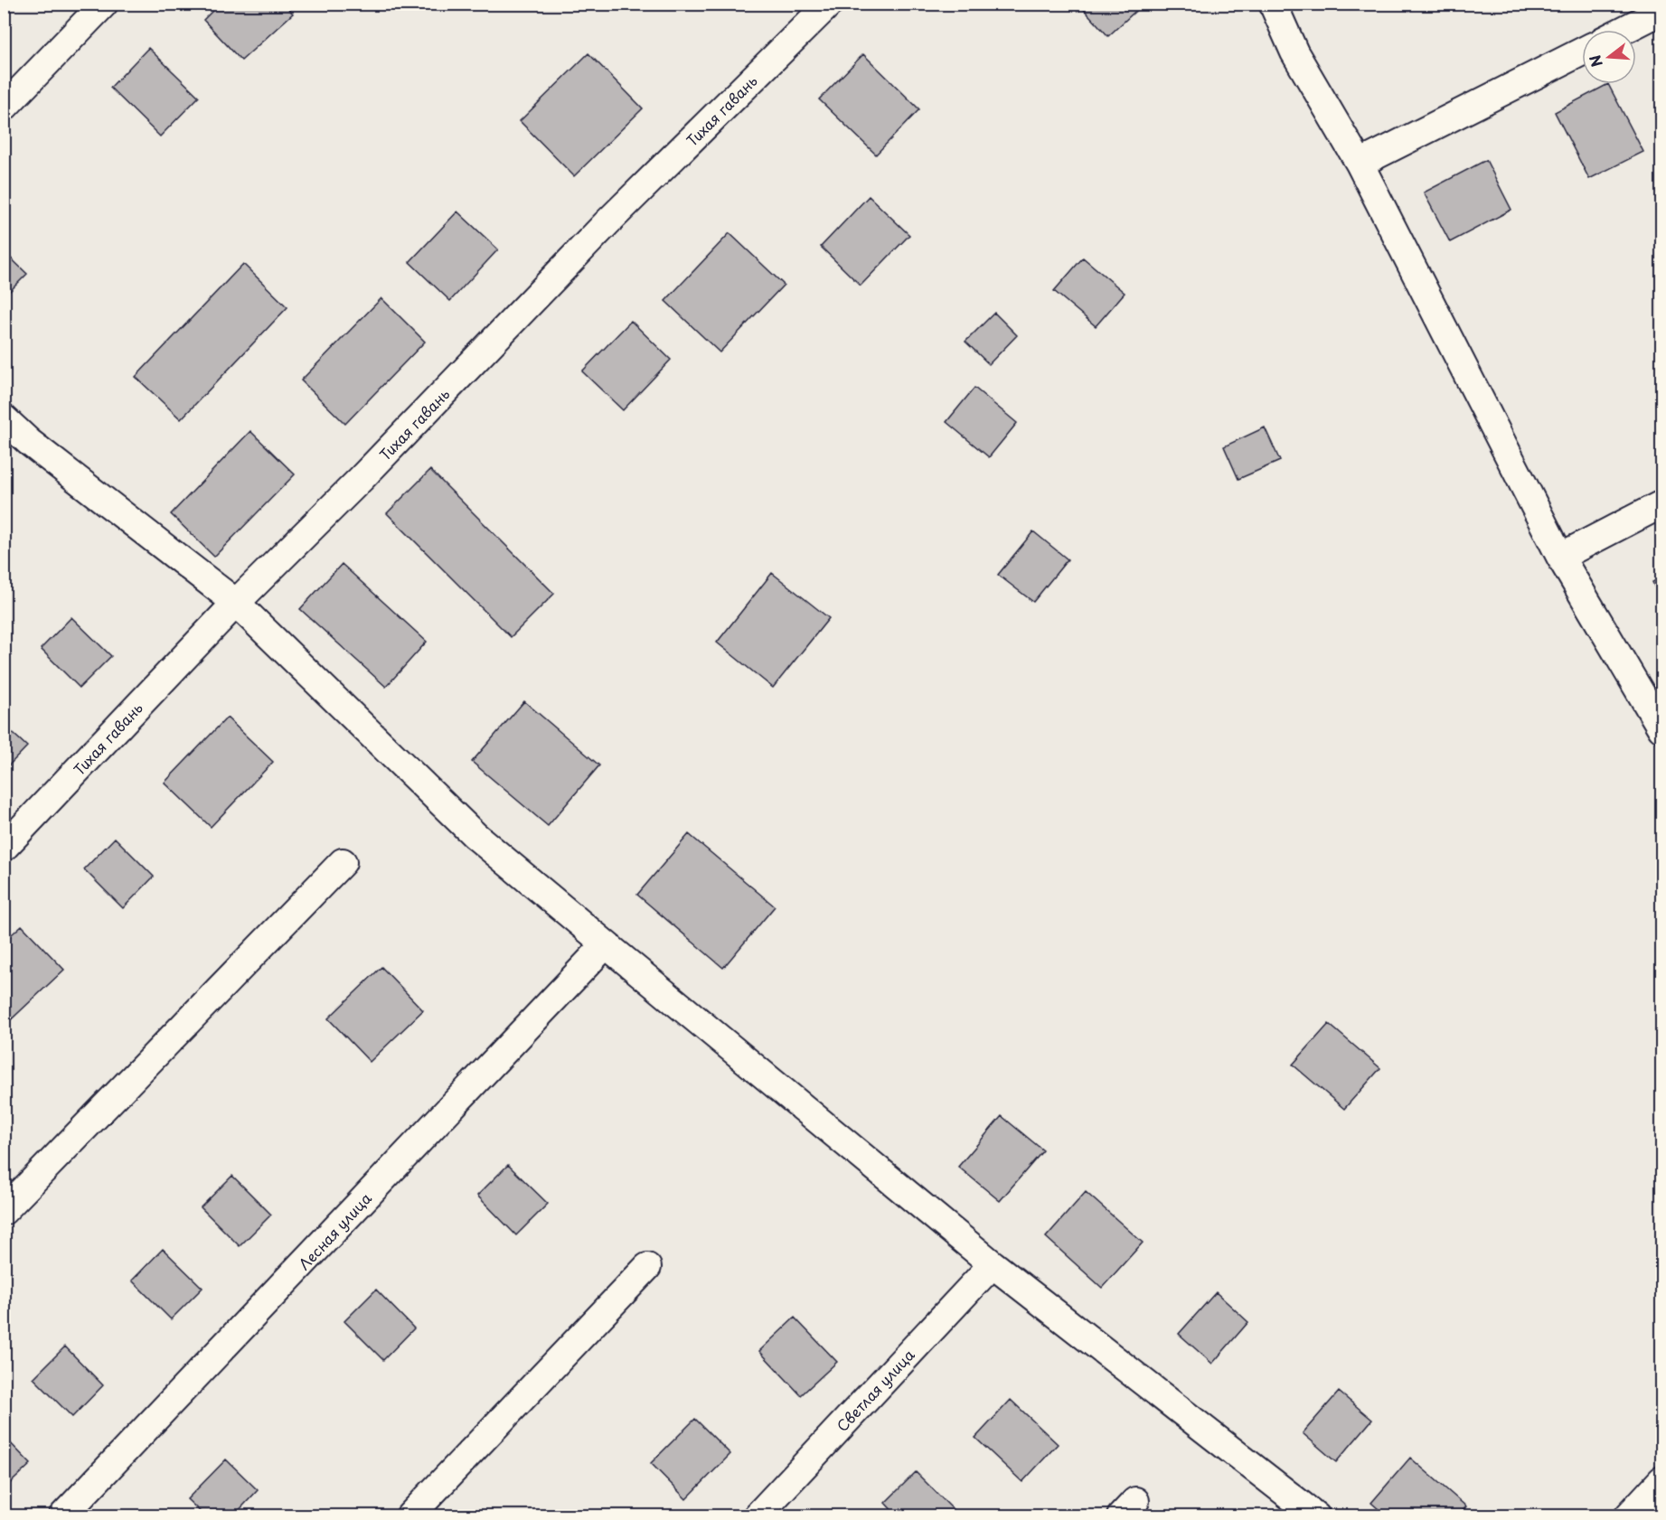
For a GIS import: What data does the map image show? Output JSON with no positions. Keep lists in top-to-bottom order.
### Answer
{
  "streets": {
    "street": ["Тихая гавань", "Лесная улица", "Светлая улица"]
  },
  "north": "left"
}
